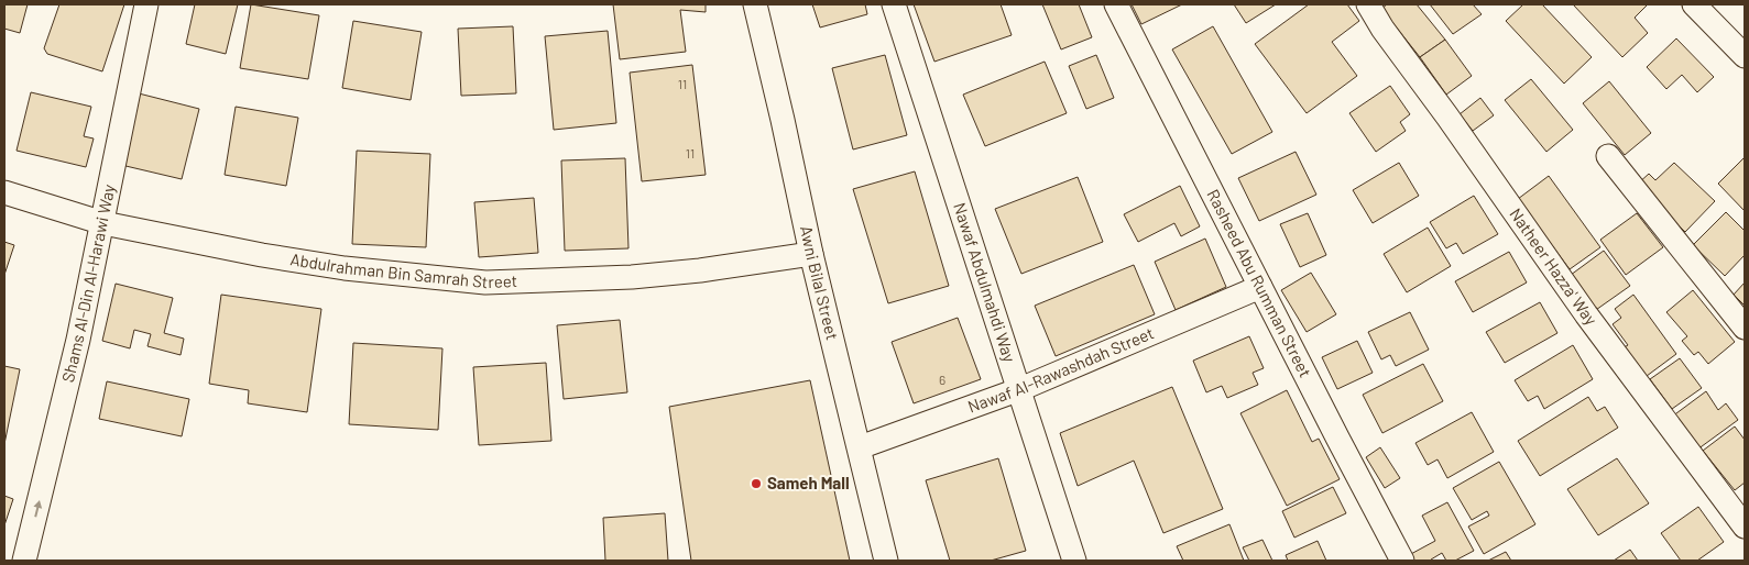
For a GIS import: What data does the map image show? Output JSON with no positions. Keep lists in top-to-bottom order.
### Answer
{
  "streets": {
    "street": [
      "Natheer Hazza' Way",
      "Abdulrahman Bin Samrah Street",
      "Awni Bilal Street",
      "Nawaf Abdulmahdi Way",
      "Rasheed Abu Rumman Street",
      "Shams Al-Din Al-Harawi Way",
      "Nawaf Al-Rawashdah Street"
    ]
  },
  "crossings": [
    ["Abdulrahman Bin Samrah Street", "Awni Bilal Street"],
    ["Abdulrahman Bin Samrah Street", "Shams Al-Din Al-Harawi Way"],
    ["Awni Bilal Street", "Nawaf Al-Rawashdah Street"],
    ["Nawaf Abdulmahdi Way", "Nawaf Al-Rawashdah Street"],
    ["Rasheed Abu Rumman Street", "Nawaf Al-Rawashdah Street"]
  ],
  "one_way": ["Shams Al-Din Al-Harawi Way"],
  "places": ["Sameh Mall"],
  "house_numbers": ["11", "11", "6"]
}
